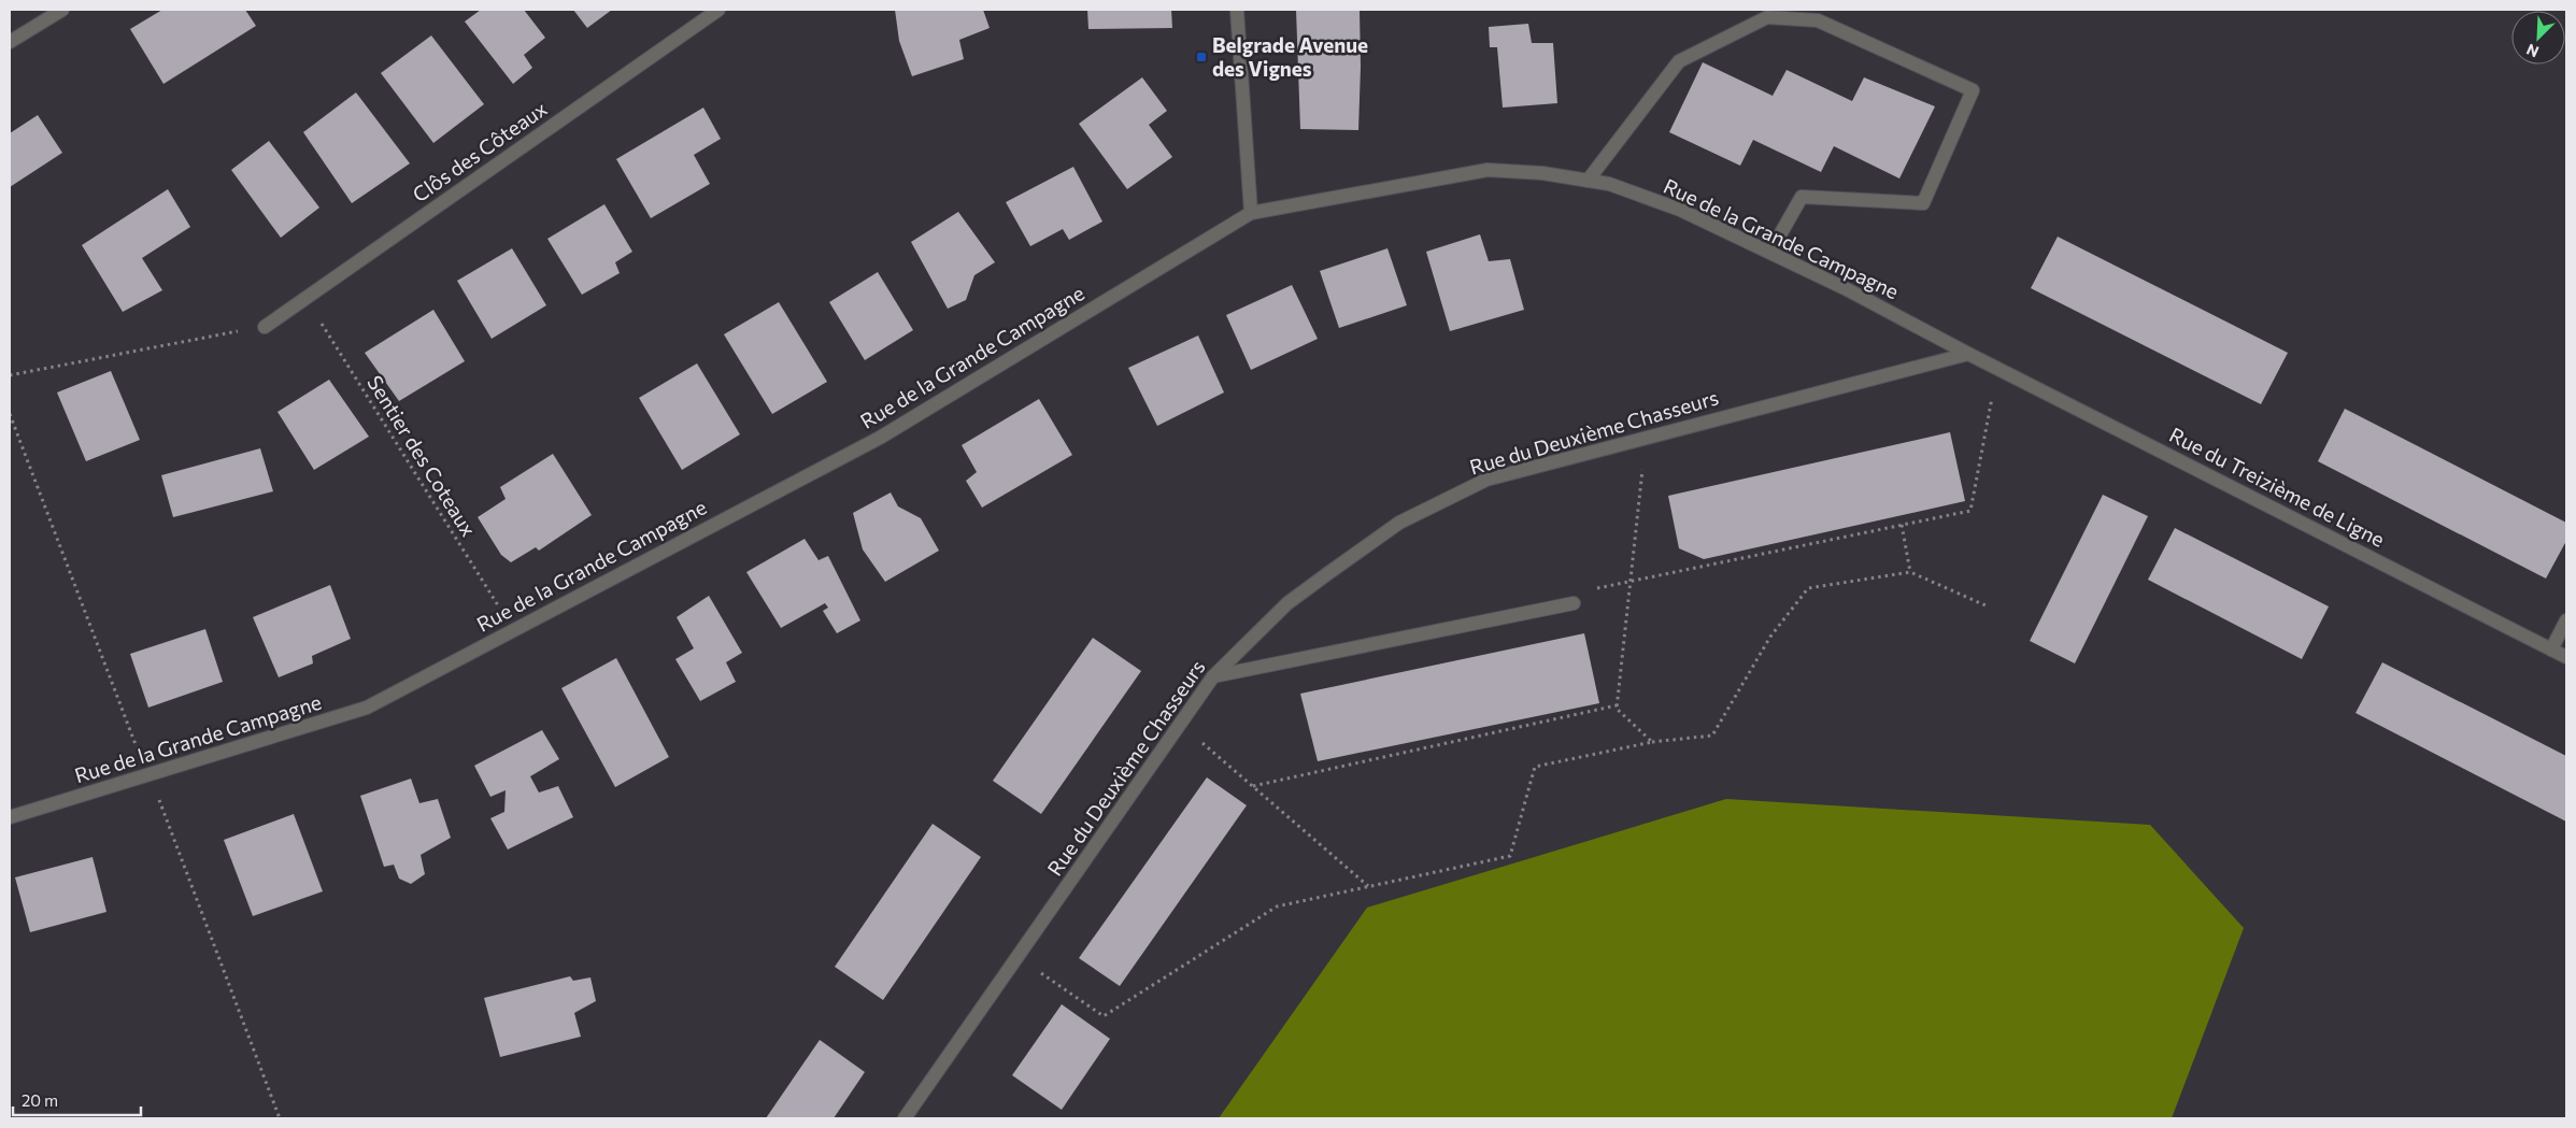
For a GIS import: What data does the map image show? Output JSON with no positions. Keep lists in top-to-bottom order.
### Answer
{
  "streets": {
    "street": [
      "Clôs des Côteaux",
      "Rue de la Grande Campagne",
      "Rue du Deuxième Chasseurs",
      "Rue du Treizième de Ligne"
    ],
    "path": ["Sentier des Coteaux"]
  },
  "crossings": [
    ["Clôs des Côteaux", "Sentier des Coteaux"],
    ["Rue de la Grande Campagne", "Rue du Deuxième Chasseurs"],
    ["Rue de la Grande Campagne", "Sentier des Coteaux"],
    ["Rue de la Grande Campagne", "Rue du Treizième de Ligne"],
    ["Rue du Deuxième Chasseurs", "Rue du Treizième de Ligne"]
  ],
  "places": {
    "transit": ["Belgrade Avenue des Vignes"]
  },
  "scale_bar": "20 m",
  "north": "bottom left"
}
